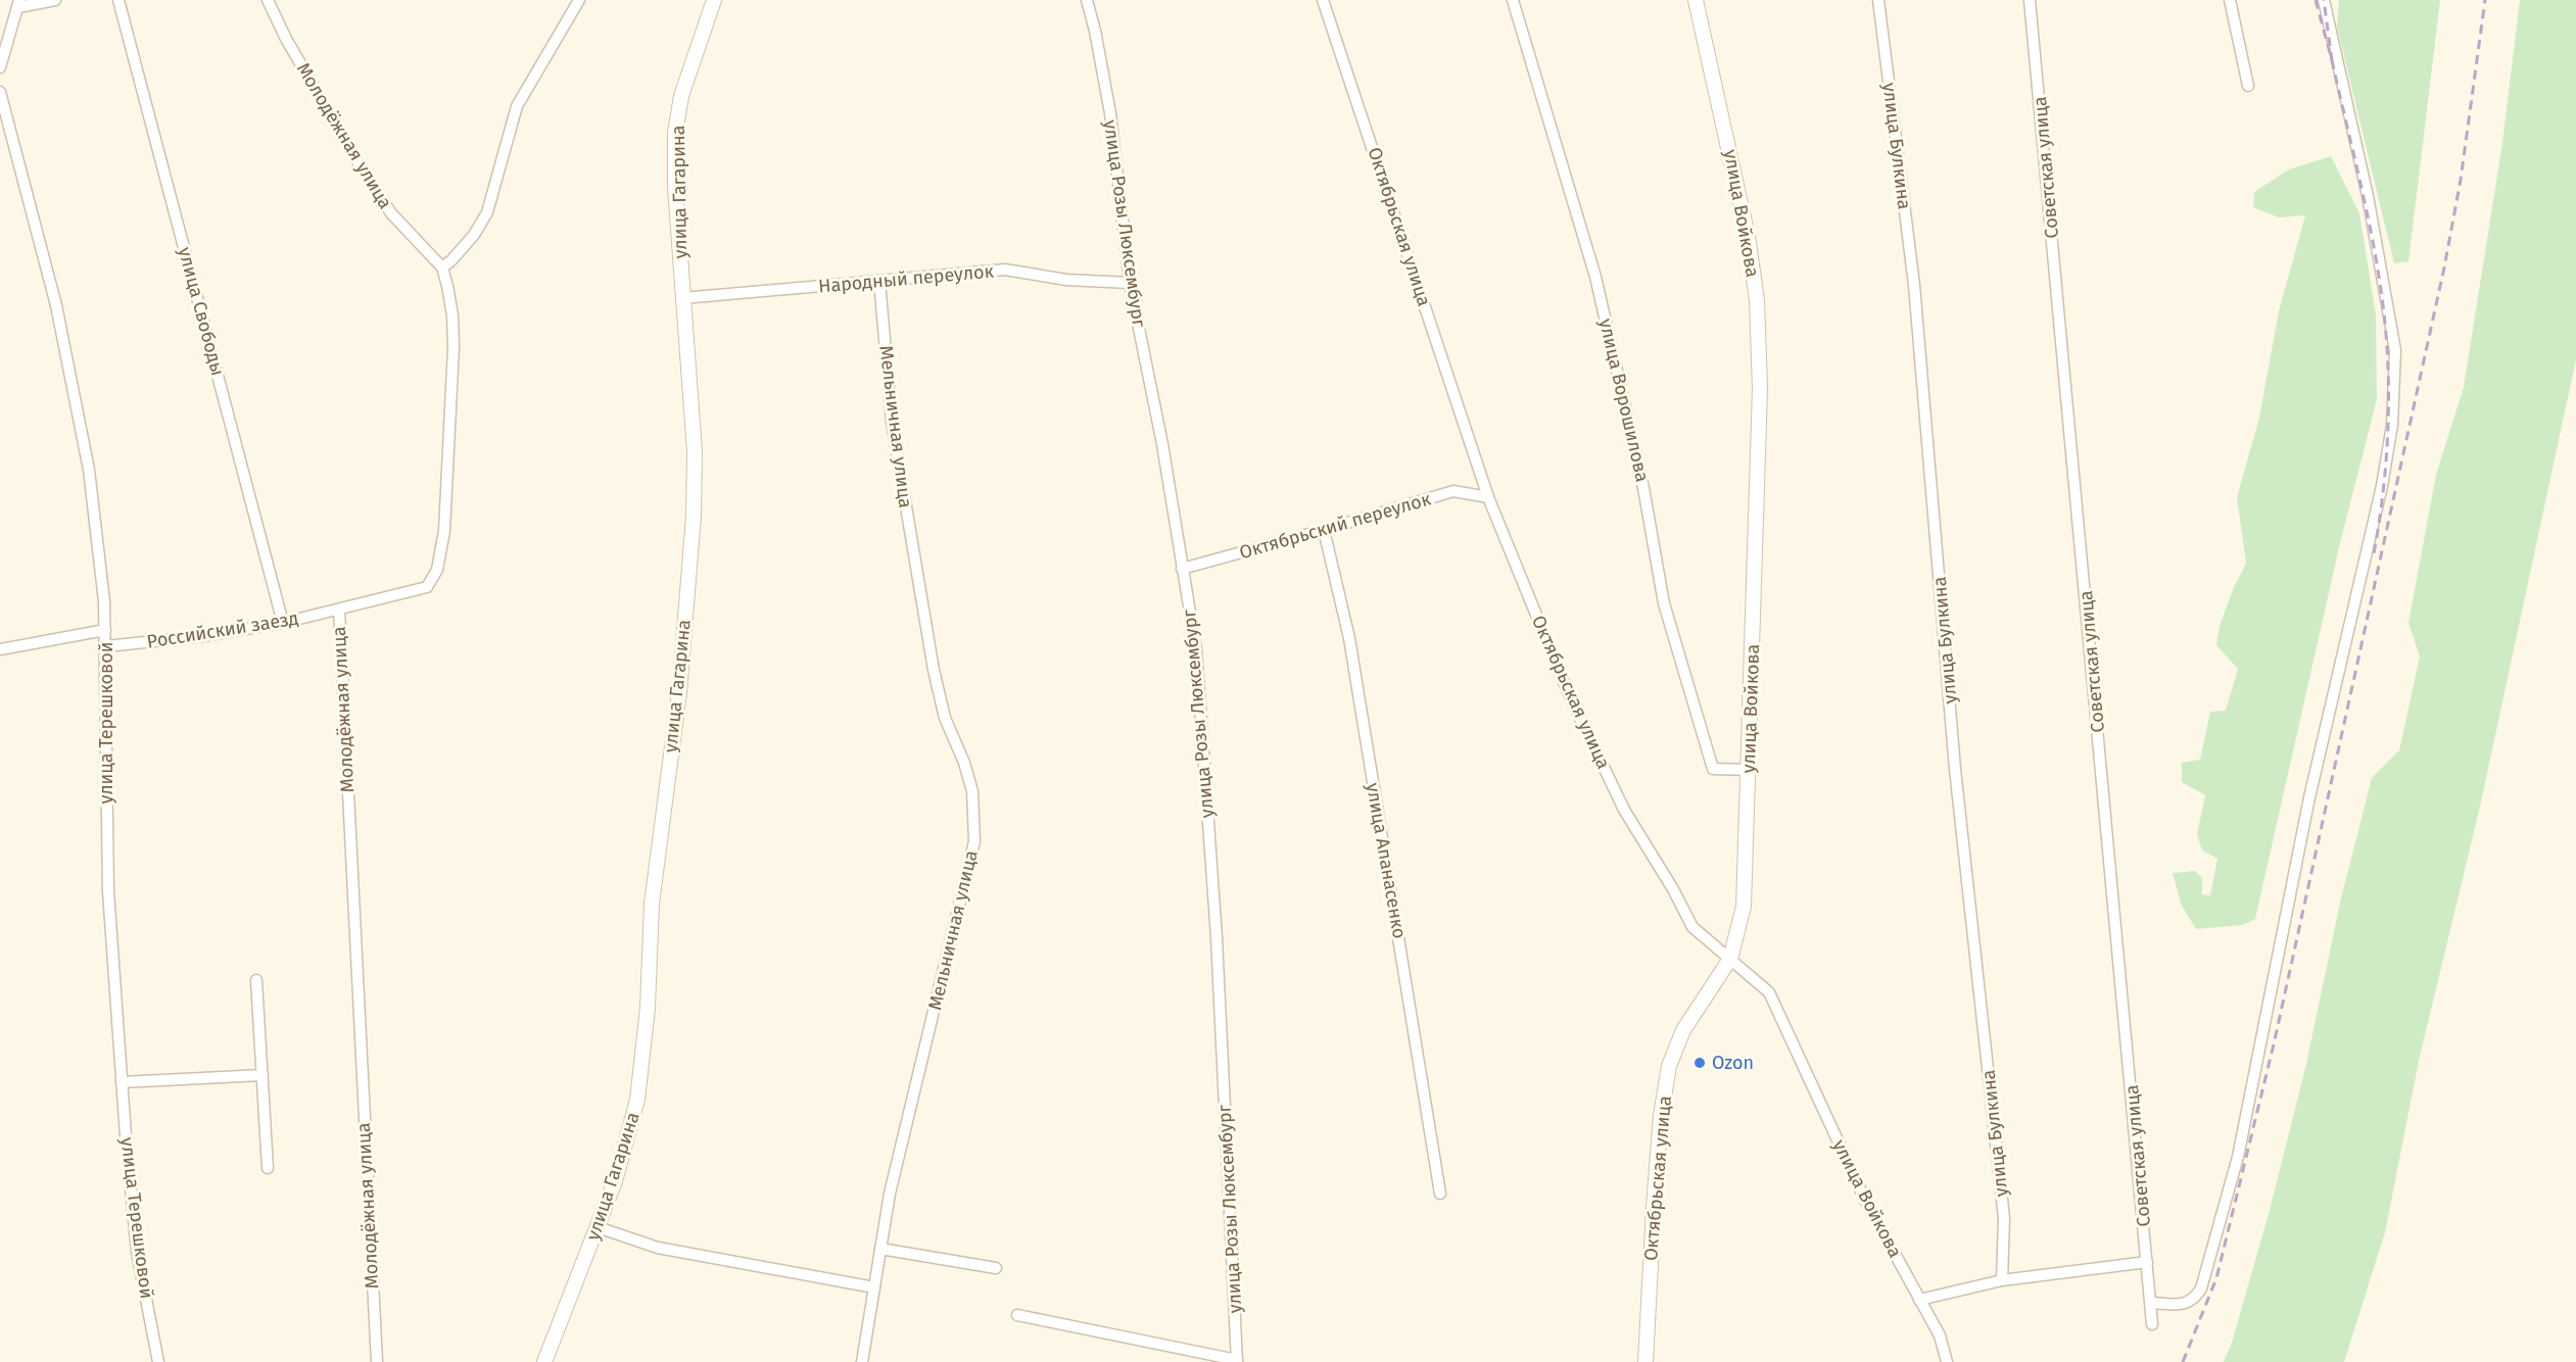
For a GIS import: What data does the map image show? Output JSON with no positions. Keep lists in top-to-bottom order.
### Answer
{
  "streets": {
    "main road": ["улица Гагарина", "улица Войкова", "Октябрьская улица"],
    "street": [
      "Молодёжная улица",
      "улица Булкина",
      "Советская улица",
      "улица Розы Люксембург",
      "Народный переулок",
      "улица Свободы",
      "улица Ворошилова",
      "Мельничная улица",
      "Октябрьский переулок",
      "Российский заезд",
      "улица Терешковой",
      "улица Апанасенко"
    ]
  },
  "crossings": [
    ["Молодёжная улица", "Российский заезд"],
    ["улица Гагарина", "Народный переулок"],
    ["улица Войкова", "Октябрьская улица"],
    ["улица Войкова", "улица Ворошилова"],
    ["улица Розы Люксембург", "Народный переулок"],
    ["улица Розы Люксембург", "Октябрьский переулок"],
    ["Октябрьская улица", "Октябрьский переулок"],
    ["Народный переулок", "Мельничная улица"],
    ["улица Свободы", "Российский заезд"],
    ["Октябрьский переулок", "улица Апанасенко"],
    ["Российский заезд", "улица Терешковой"]
  ],
  "places": ["Ozon"]
}
